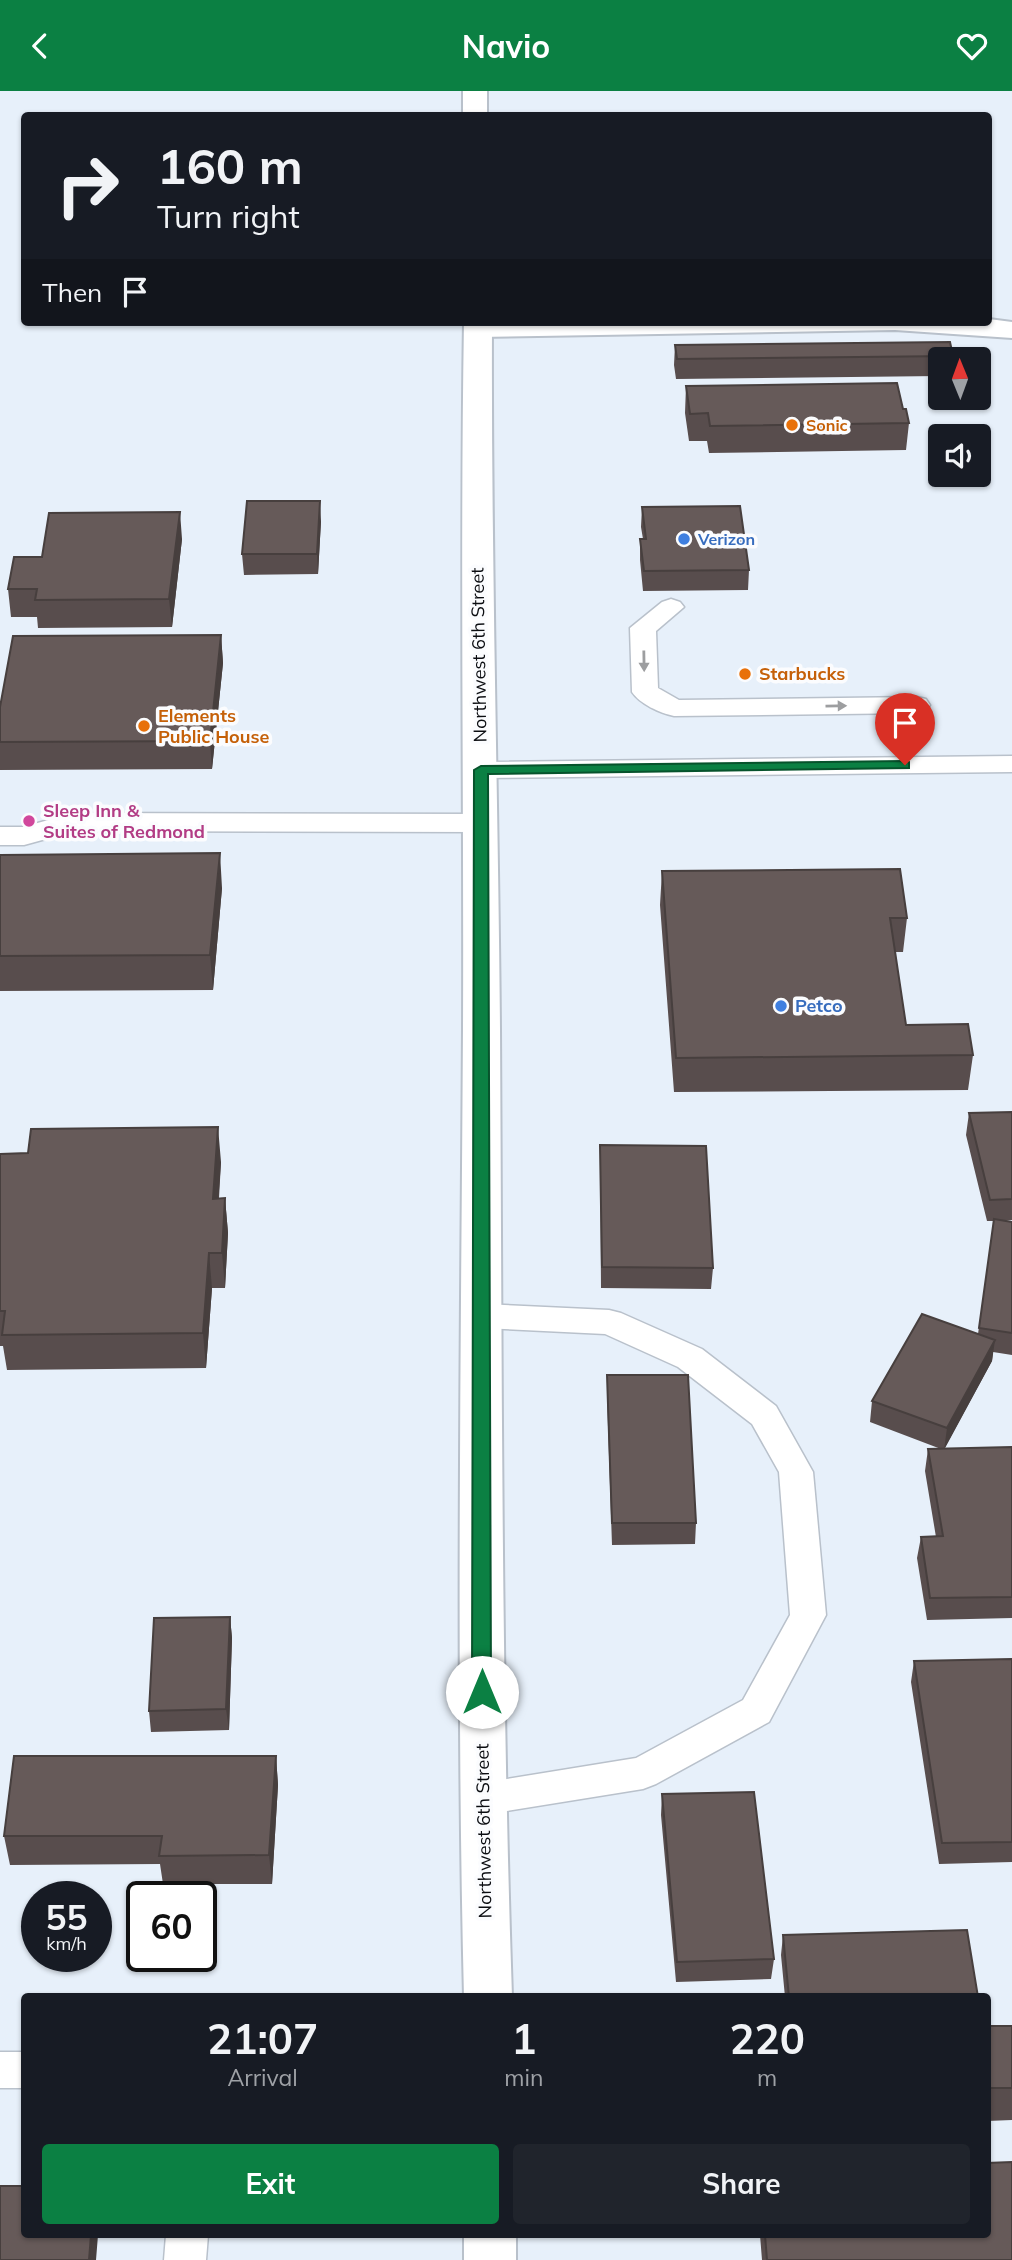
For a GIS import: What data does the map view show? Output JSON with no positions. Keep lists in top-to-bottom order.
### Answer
{
  "streets": {
    "main road": ["Northwest 6th Street"]
  },
  "places": [
    "Sonic",
    "Verizon",
    "Starbucks",
    "Elements Public House",
    "Sleep Inn & Suites of Redmond",
    "Petco"
  ],
  "north": "top",
  "page": {
    "header": "Navio",
    "turn": ["160 m", "Turn right"],
    "then": "Then",
    "speed": "55 km/h",
    "limit": "60",
    "eta": [
      "21:07",
      "Arrival",
      "1",
      "min",
      "220",
      "m"
    ],
    "buttons": ["Exit", "Share"]
  }
}
